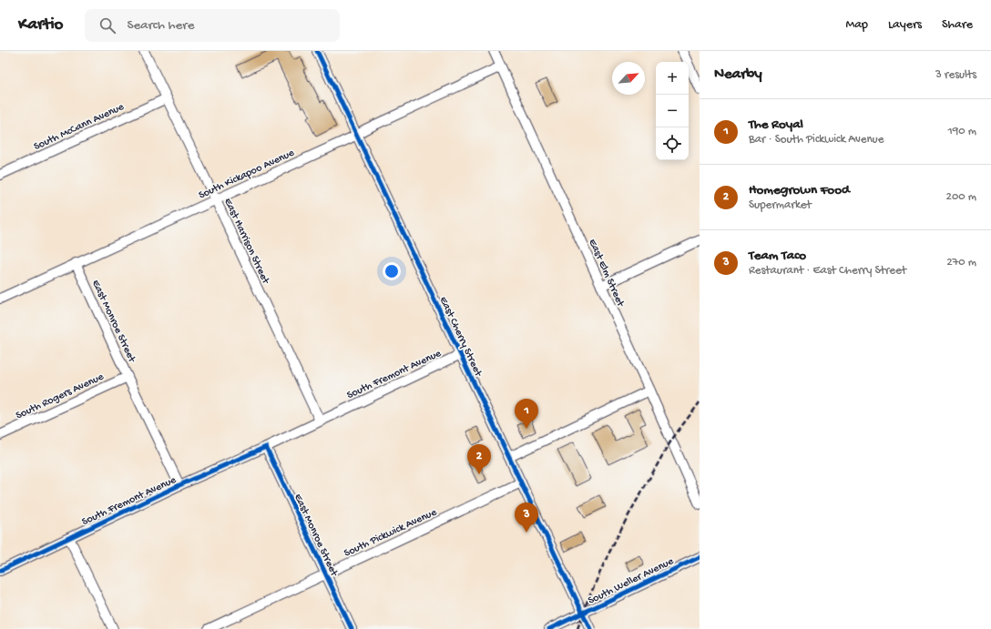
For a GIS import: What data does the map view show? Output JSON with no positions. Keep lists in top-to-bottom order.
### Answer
{
  "streets": {
    "street": [
      "South McCann Avenue",
      "South Kickapoo Avenue",
      "East Harrison Street",
      "East Elm Street",
      "East Monroe Street",
      "East Cherry Street",
      "South Fremont Avenue",
      "South Rogers Avenue",
      "South Pickwick Avenue",
      "South Weller Avenue"
    ]
  },
  "crossings": [
    ["South McCann Avenue", "East Harrison Street"],
    ["South Kickapoo Avenue", "East Harrison Street"],
    ["South Kickapoo Avenue", "East Elm Street"],
    ["South Kickapoo Avenue", "East Monroe Street"],
    ["South Kickapoo Avenue", "East Cherry Street"],
    ["East Harrison Street", "South Fremont Avenue"],
    ["East Monroe Street", "South Fremont Avenue"],
    ["East Monroe Street", "South Rogers Avenue"],
    ["East Monroe Street", "South Pickwick Avenue"],
    ["East Cherry Street", "South Fremont Avenue"],
    ["East Cherry Street", "South Pickwick Avenue"],
    ["East Cherry Street", "South Weller Avenue"]
  ],
  "north": "top right",
  "page": {
    "header": "Kartio",
    "search": "Search here",
    "nav": ["Map", "Layers", "Share"],
    "heading": ["Nearby", "3 results"],
    "map_buttons": ["+", "−"],
    "list": [
      {
        "mark": "1",
        "name": "The Royal",
        "note": "Bar · South Pickwick Avenue",
        "value": "190 m"
      },
      {
        "mark": "2",
        "name": "Homegrown Food",
        "note": "Supermarket",
        "value": "200 m"
      },
      {
        "mark": "3",
        "name": "Team Taco",
        "note": "Restaurant · East Cherry Street",
        "value": "270 m"
      }
    ],
    "pins": ["1", "2", "3"]
  }
}
